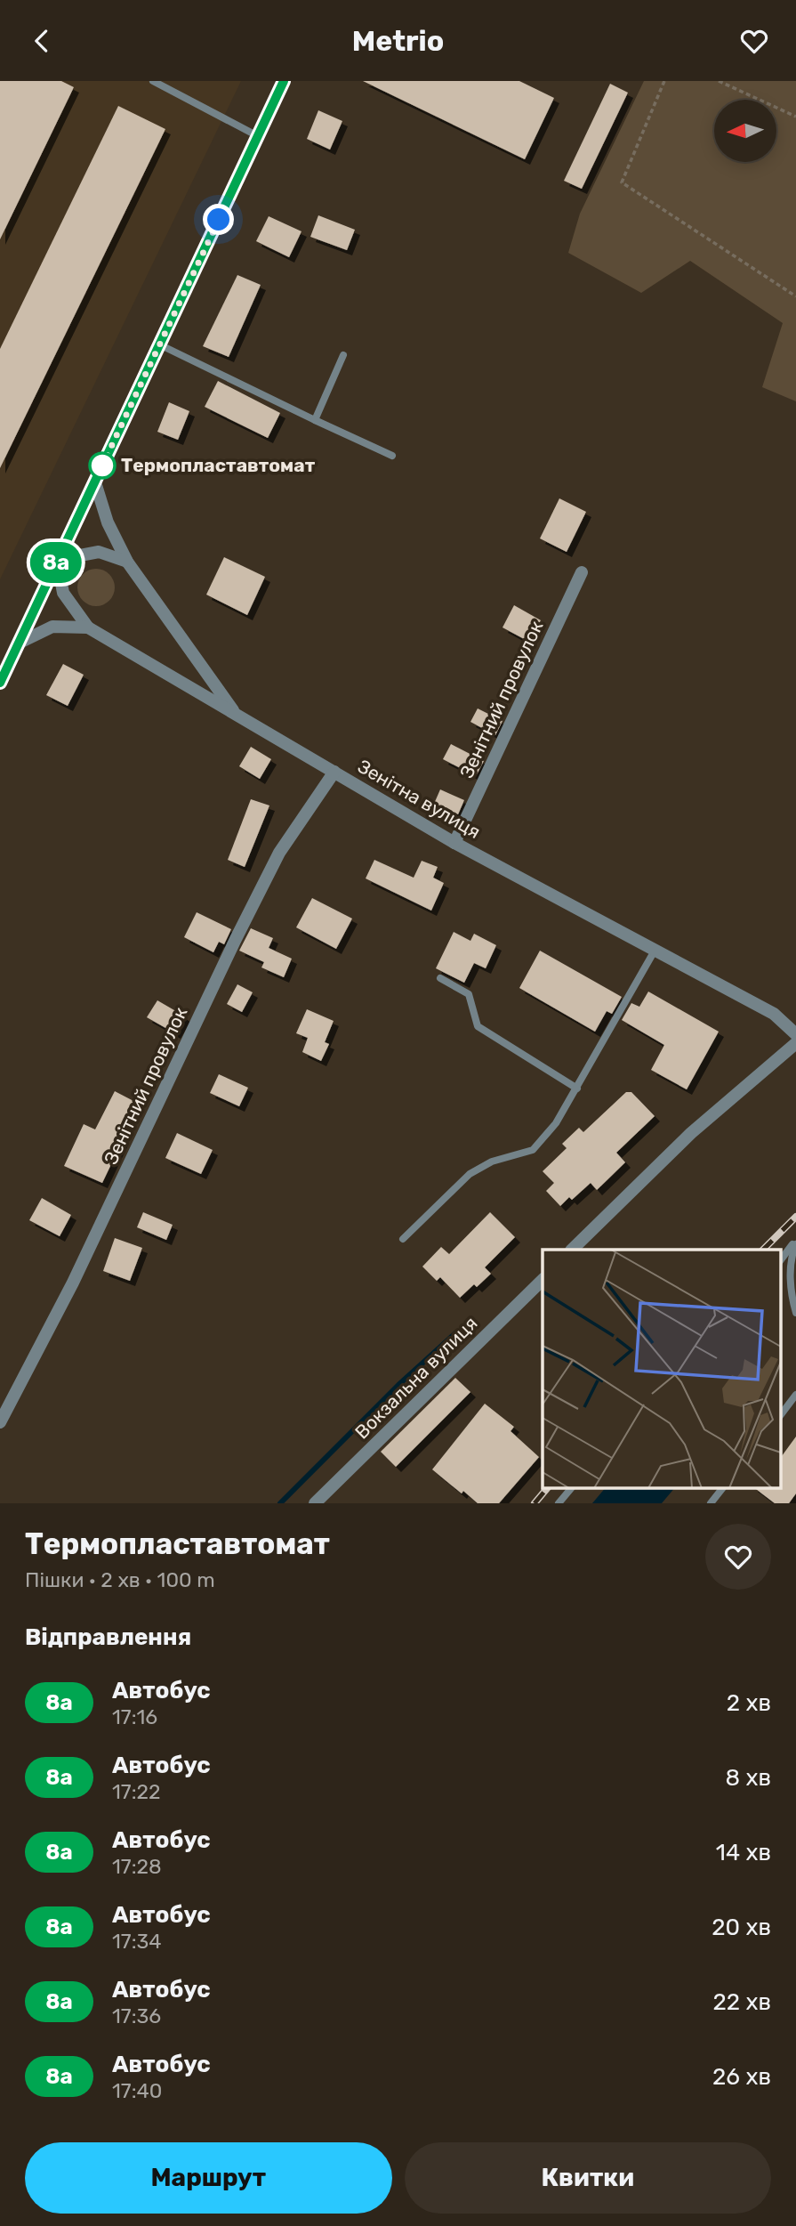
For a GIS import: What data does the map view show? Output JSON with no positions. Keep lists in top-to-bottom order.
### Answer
{
  "streets": {
    "street": ["Зенітний провулок", "Зенітна вулиця", "Вокзальна вулиця"]
  },
  "crossings": [
    ["Зенітний провулок", "Зенітна вулиця"]
  ],
  "places": ["Термопластавтомат"],
  "lines": ["bus line 8а"],
  "north": "left",
  "page": {
    "header": "Metrio",
    "on_map": "8а",
    "heading": [
      ["Термопластавтомат", "Пішки · 2 хв · 100 m"],
      "Відправлення"
    ],
    "list": [
      {
        "mark": "8а",
        "name": "Автобус",
        "note": "17:16",
        "value": "2 хв"
      },
      {
        "mark": "8а",
        "name": "Автобус",
        "note": "17:22",
        "value": "8 хв"
      },
      {
        "mark": "8а",
        "name": "Автобус",
        "note": "17:28",
        "value": "14 хв"
      },
      {
        "mark": "8а",
        "name": "Автобус",
        "note": "17:34",
        "value": "20 хв"
      },
      {
        "mark": "8а",
        "name": "Автобус",
        "note": "17:36",
        "value": "22 хв"
      },
      {
        "mark": "8а",
        "name": "Автобус",
        "note": "17:40",
        "value": "26 хв"
      }
    ],
    "buttons": ["Маршрут", "Квитки"]
  }
}
